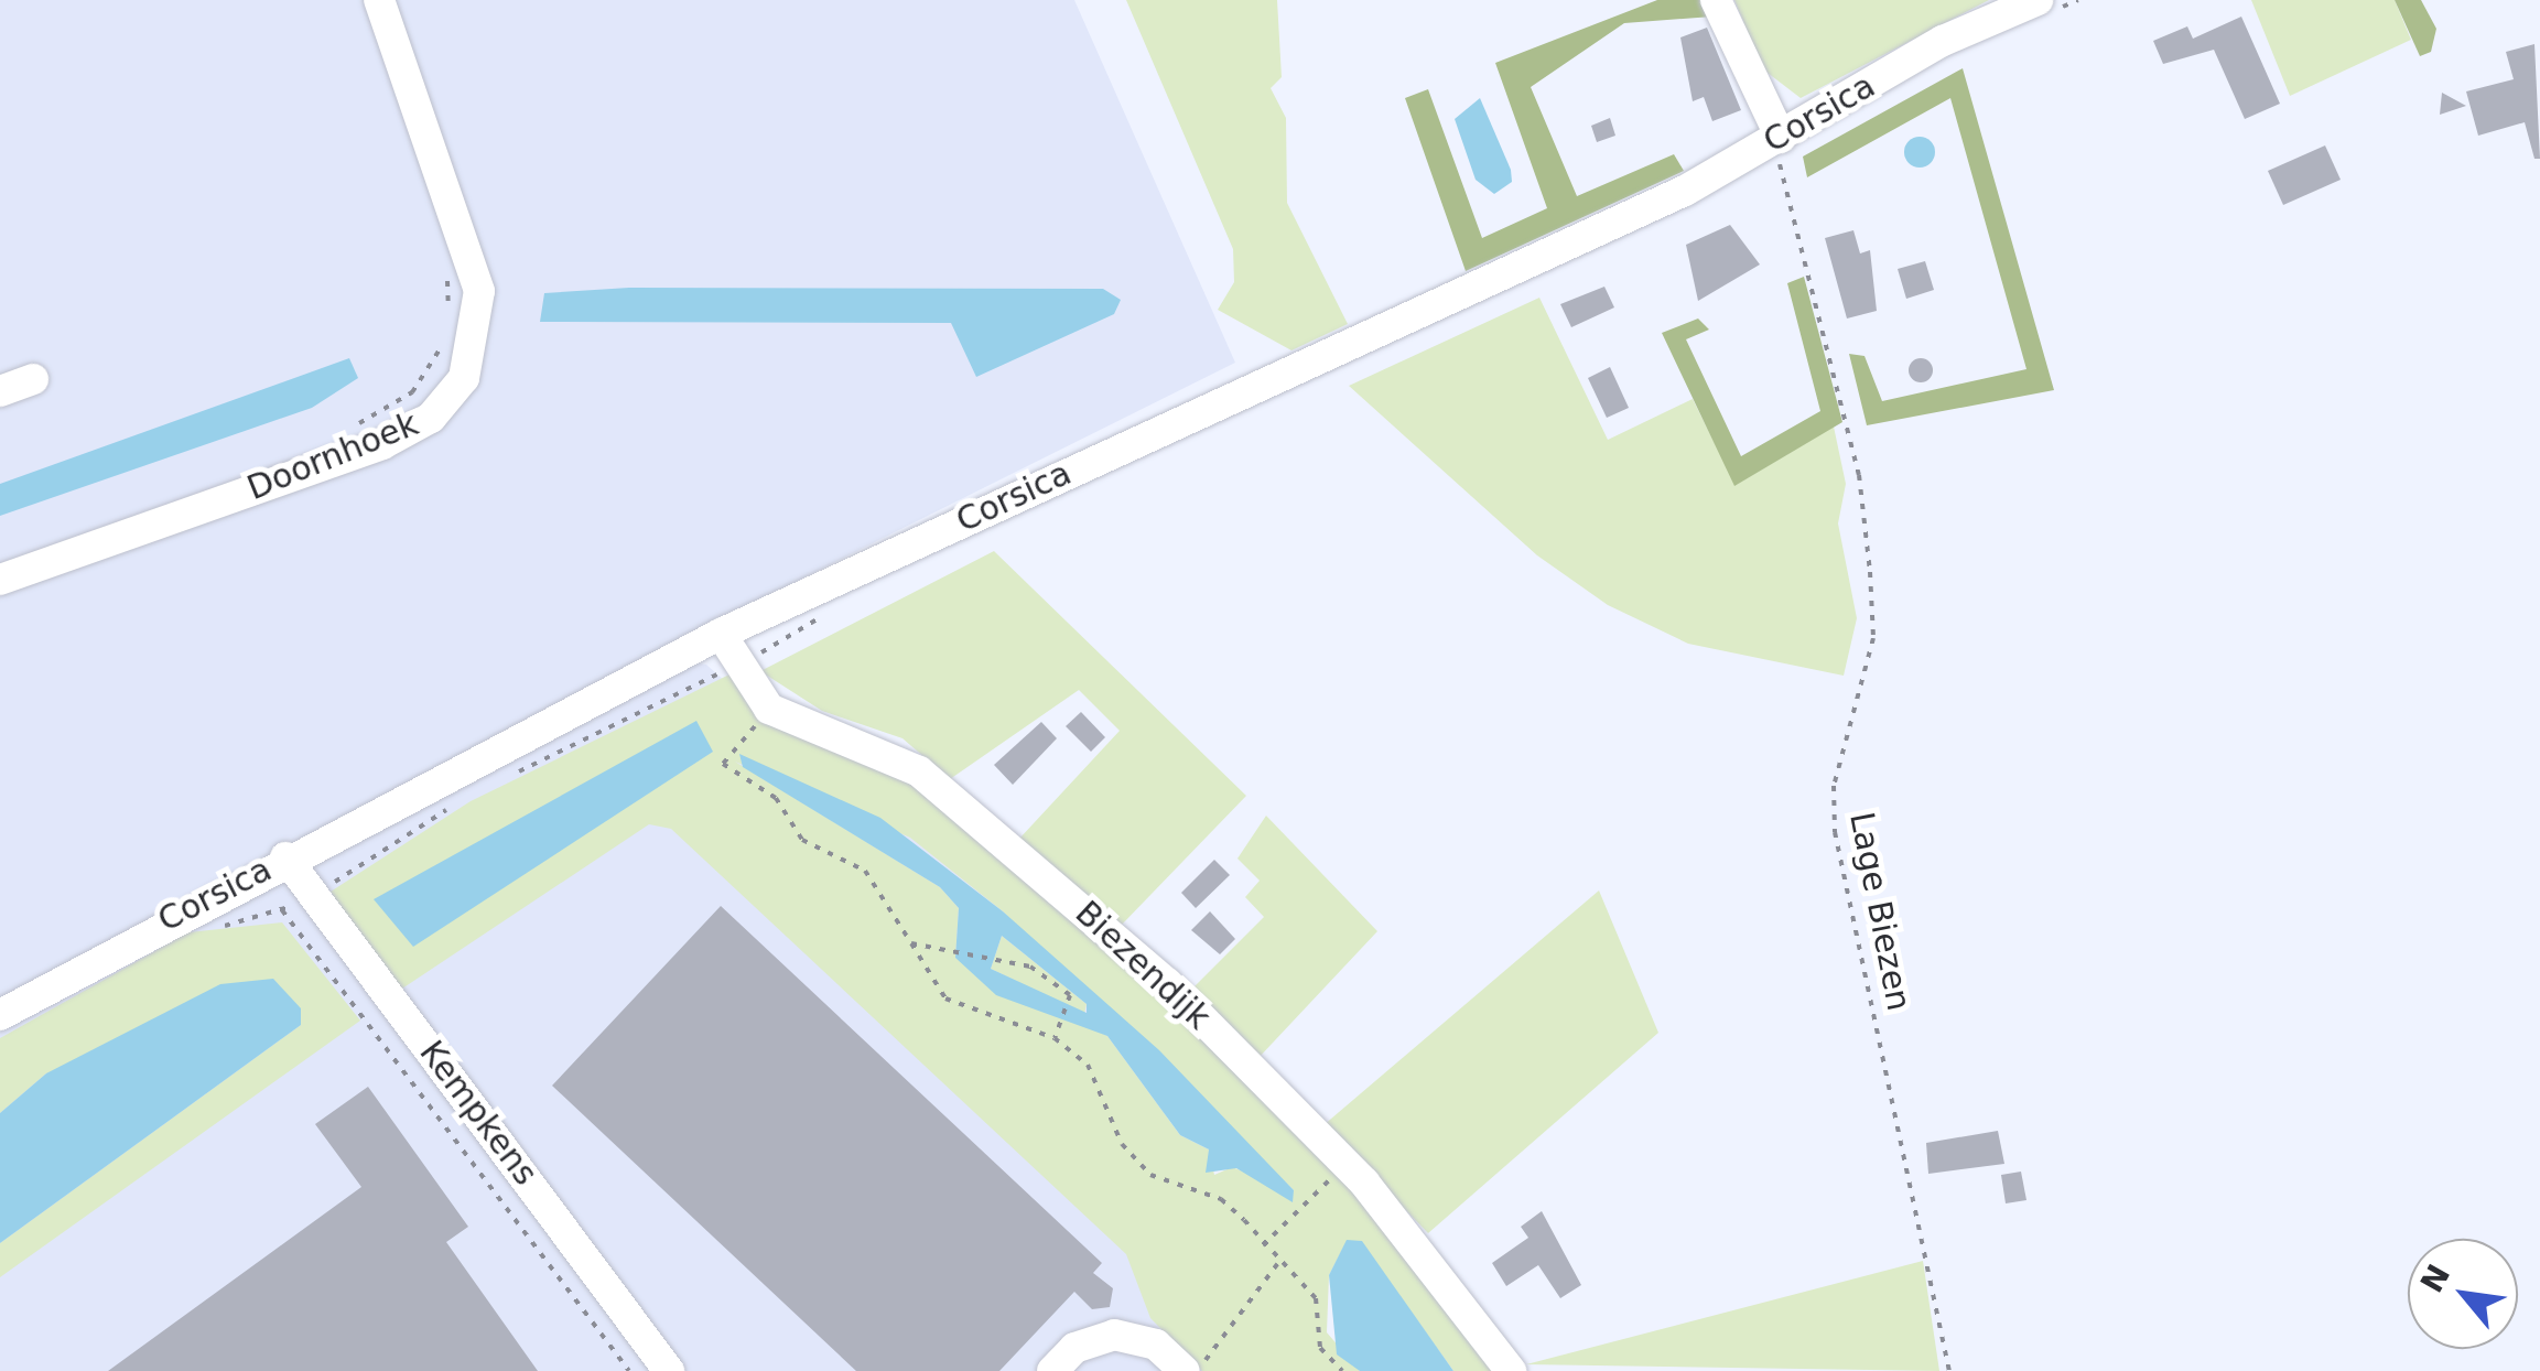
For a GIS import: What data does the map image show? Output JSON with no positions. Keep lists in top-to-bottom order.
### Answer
{
  "streets": {
    "street": [
      "Corsica",
      "Doornhoek",
      "Biezendijk",
      "Kempkens"
    ],
    "path": ["Lage Biezen"]
  },
  "crossings": [
    ["Corsica", "Lage Biezen"],
    ["Corsica", "Biezendijk"],
    ["Corsica", "Kempkens"]
  ],
  "north": "top left"
}
